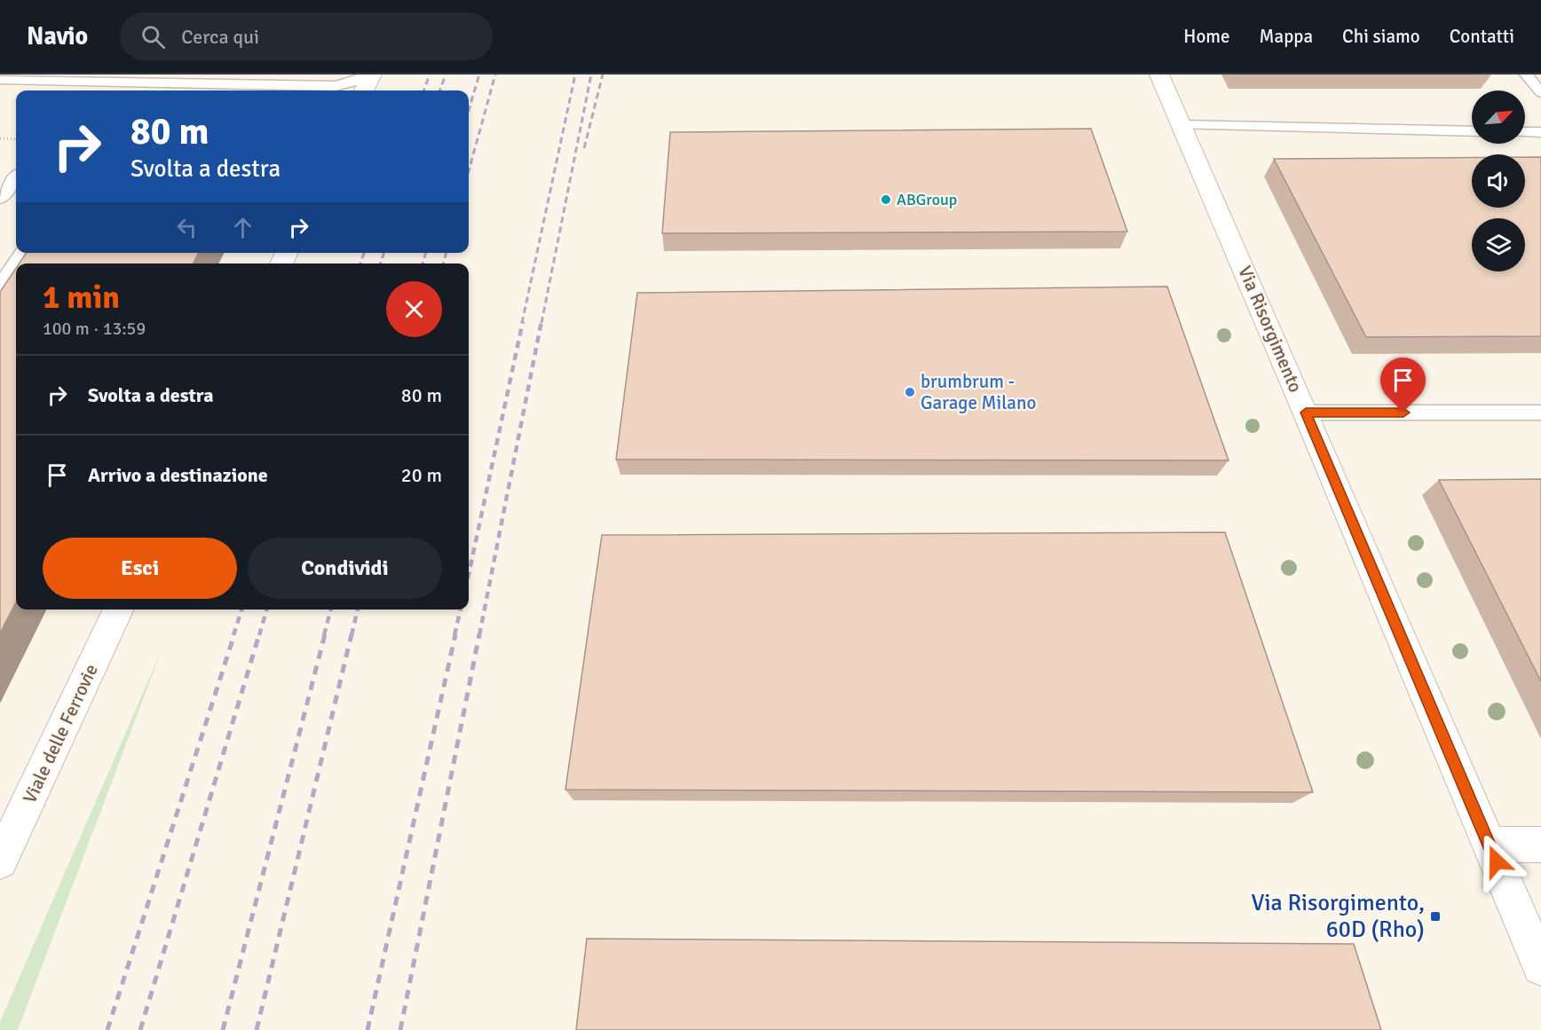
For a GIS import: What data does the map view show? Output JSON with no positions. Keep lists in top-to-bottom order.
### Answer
{
  "streets": {
    "street": ["Via Risorgimento", "Viale delle Ferrovie"]
  },
  "places": {
    "other": ["ABGroup", "brumbrum - Garage Milano"],
    "transit": ["Via Risorgimento, 60D (Rho)"]
  },
  "north": "top right",
  "page": {
    "header": "Navio",
    "search": "Cerca qui",
    "nav": [
      "Home",
      "Mappa",
      "Chi siamo",
      "Contatti"
    ],
    "turn": ["80 m", "Svolta a destra"],
    "heading": ["1 min", "100 m · 13:59"],
    "list": [
      {
        "name": "Svolta a destra",
        "value": "80 m"
      },
      {
        "name": "Arrivo a destinazione",
        "value": "20 m"
      }
    ],
    "buttons": ["Esci", "Condividi"]
  }
}
